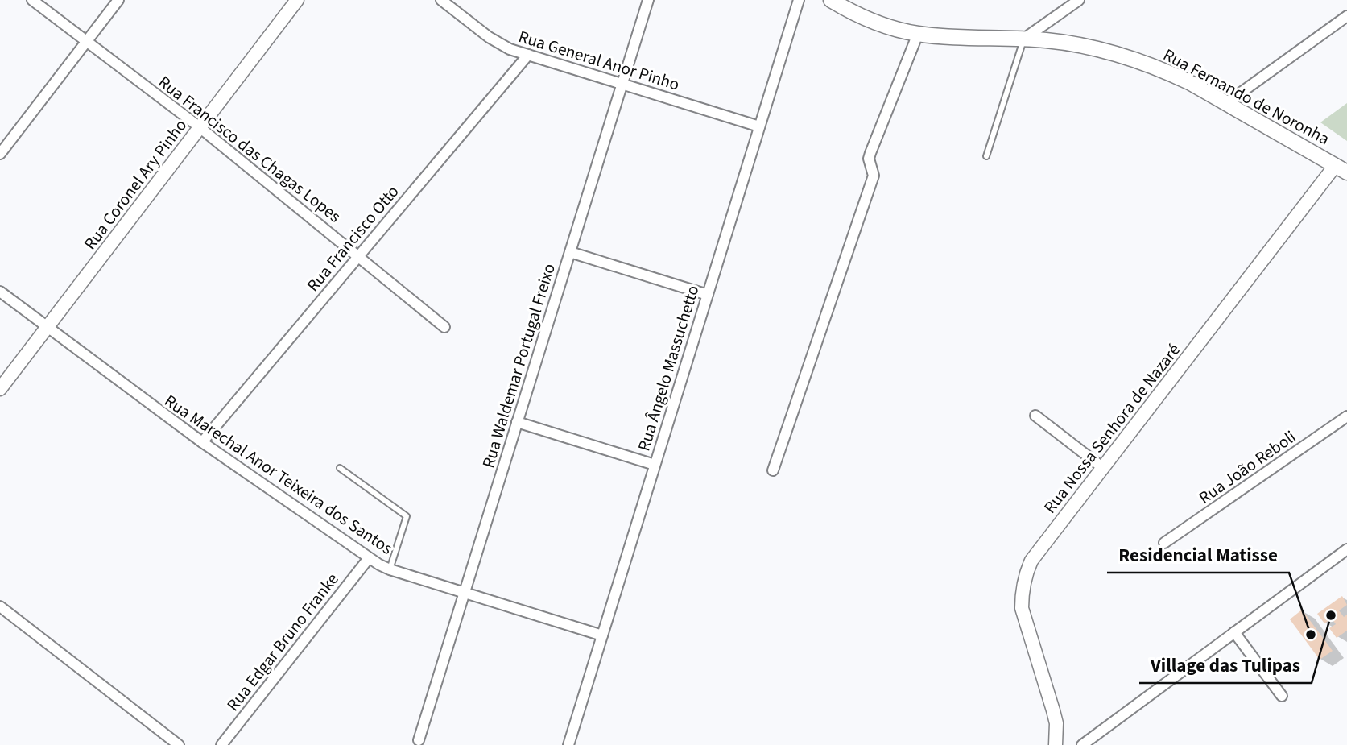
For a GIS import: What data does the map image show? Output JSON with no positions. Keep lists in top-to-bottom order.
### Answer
{
  "streets": {
    "main road": ["Rua Fernando de Noronha"],
    "street": [
      "Rua General Anor Pinho",
      "Rua Francisco das Chagas Lopes",
      "Rua Coronel Ary Pinho",
      "Rua Francisco Otto",
      "Rua Waldemar Portugal Freixo",
      "Rua Ângelo Massuchetto",
      "Rua Nossa Senhora de Nazaré",
      "Rua João Reboli",
      "Rua Marechal Anor Teixeira dos Santos",
      "Rua Edgar Bruno Franke"
    ]
  },
  "crossings": [
    ["Rua General Anor Pinho", "Rua Francisco Otto"],
    ["Rua General Anor Pinho", "Rua Waldemar Portugal Freixo"],
    ["Rua General Anor Pinho", "Rua Ângelo Massuchetto"],
    ["Rua Fernando de Noronha", "Rua Nossa Senhora de Nazaré"],
    ["Rua Francisco das Chagas Lopes", "Rua Coronel Ary Pinho"],
    ["Rua Francisco das Chagas Lopes", "Rua Francisco Otto"],
    ["Rua Coronel Ary Pinho", "Rua Marechal Anor Teixeira dos Santos"],
    ["Rua Francisco Otto", "Rua Marechal Anor Teixeira dos Santos"],
    ["Rua Waldemar Portugal Freixo", "Rua Marechal Anor Teixeira dos Santos"],
    ["Rua Ângelo Massuchetto", "Rua Marechal Anor Teixeira dos Santos"],
    ["Rua Marechal Anor Teixeira dos Santos", "Rua Edgar Bruno Franke"]
  ],
  "places": ["Village das Tulipas", "Residencial Matisse"]
}
